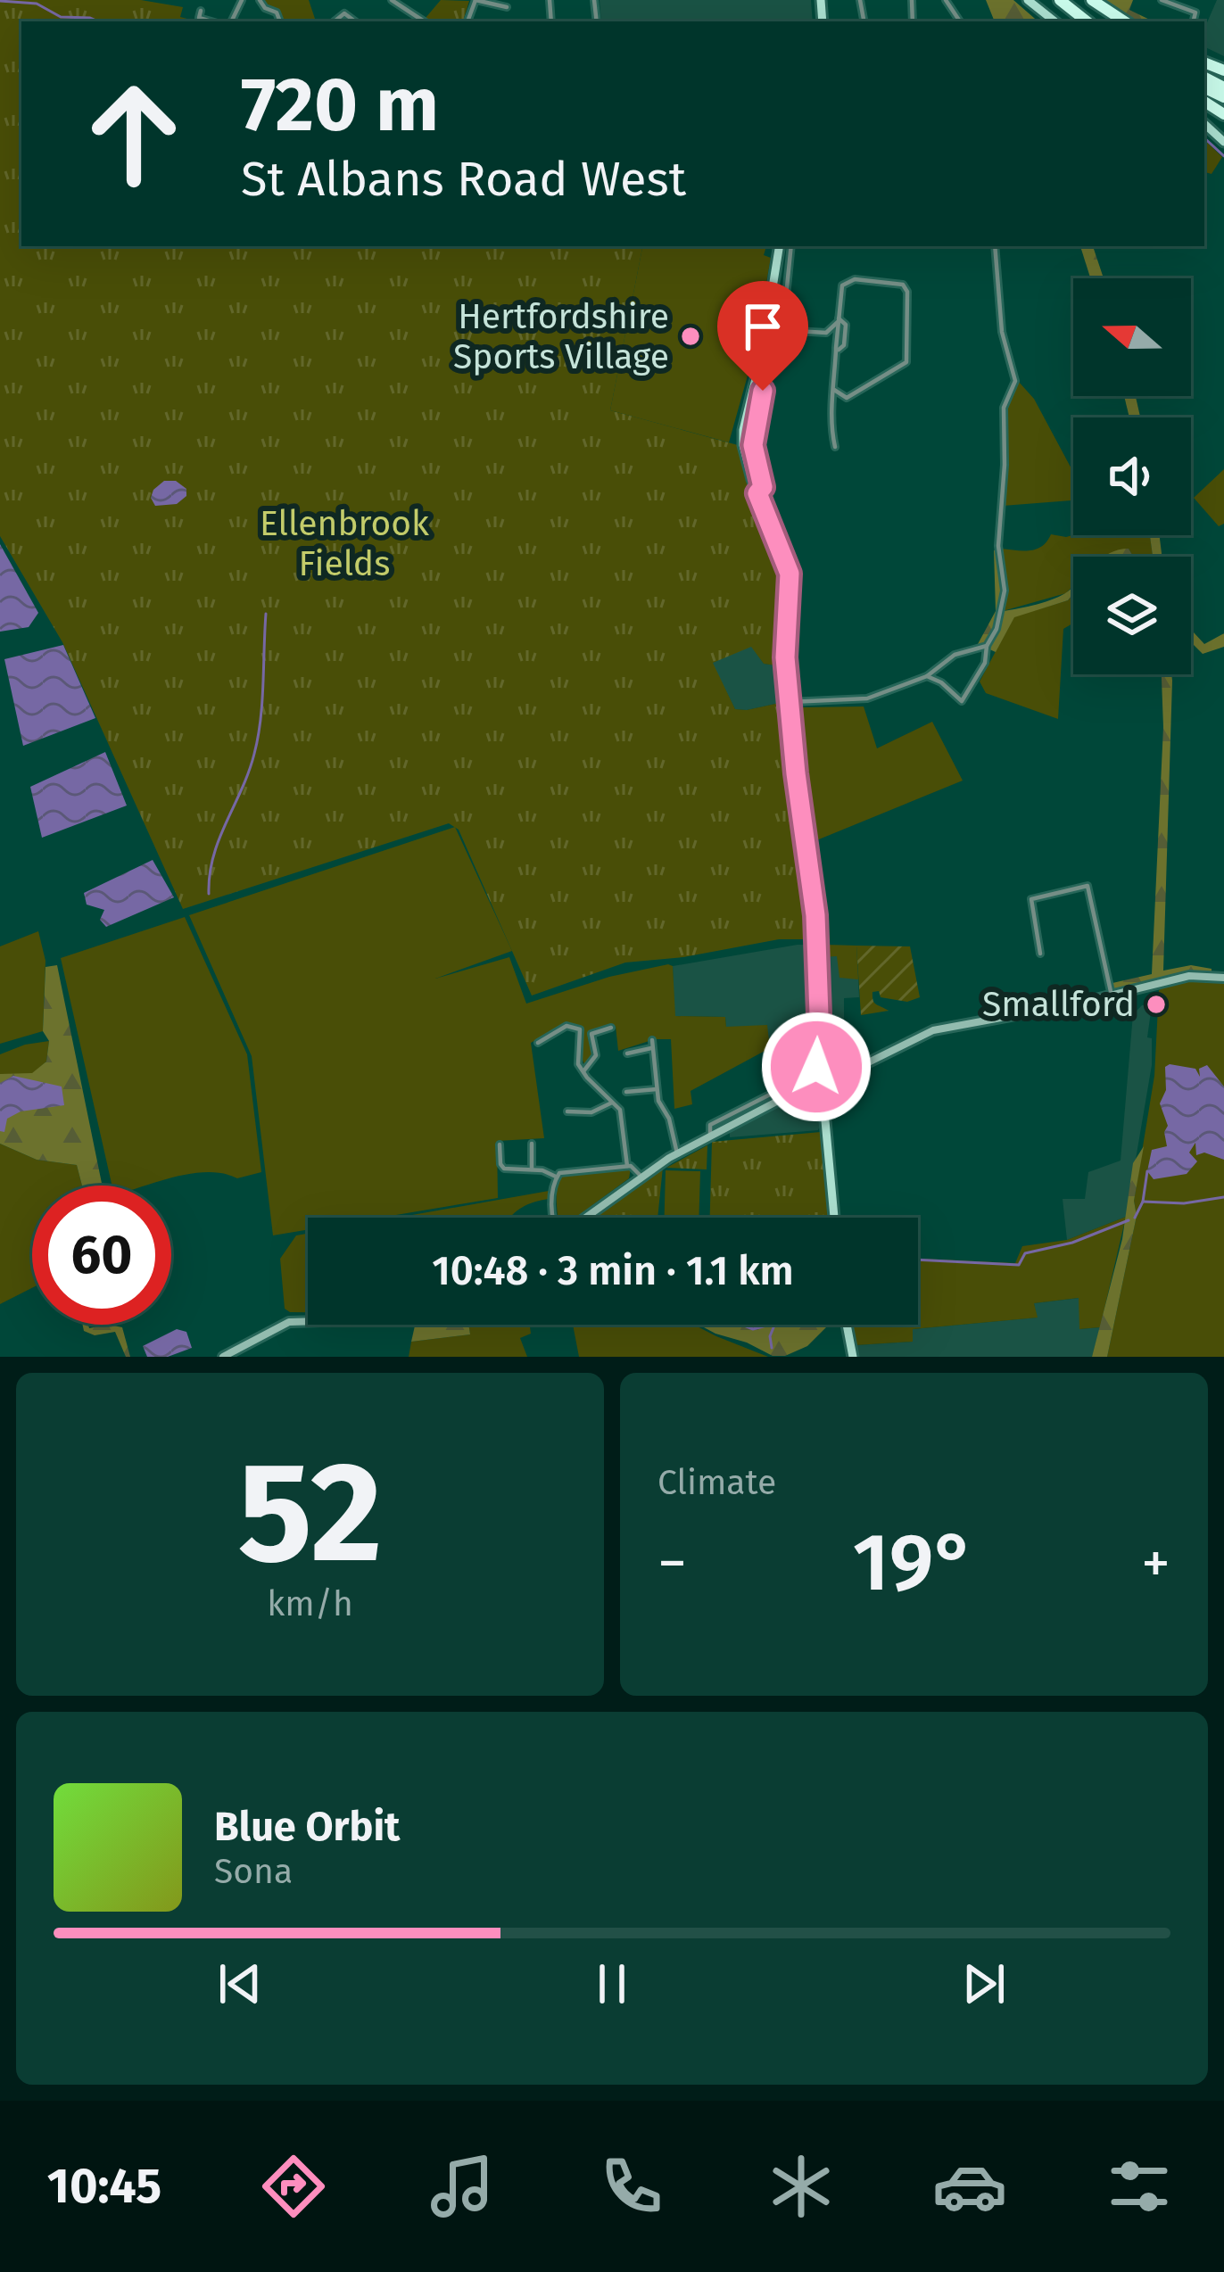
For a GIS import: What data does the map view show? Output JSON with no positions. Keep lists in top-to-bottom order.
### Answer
{
  "parks": ["Ellenbrook Fields"],
  "places": ["Hertfordshire Sports Village", "Smallford"],
  "north": "left",
  "page": {
    "turn": ["720 m", "St Albans Road West"],
    "limit": "60",
    "trip": "10:48 · 3 min · 1.1 km",
    "tile": [
      ["52", "km/h"],
      "Climate"
    ],
    "heat": ["−", "19°", "+"],
    "song": ["Blue Orbit", "Sona"],
    "tabs": "10:45"
  }
}
